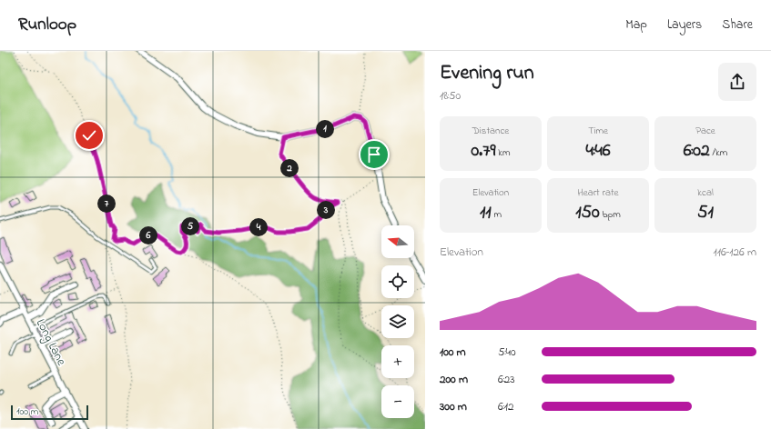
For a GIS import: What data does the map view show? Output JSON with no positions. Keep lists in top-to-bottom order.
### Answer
{
  "streets": {
    "street": ["Long Lane"]
  },
  "scale_bar": "100 m",
  "north": "left",
  "page": {
    "header": "Runloop",
    "nav": ["Map", "Layers", "Share"],
    "heading": ["Evening run", "18:50"],
    "stats": [
      ["Distance", "0.79 km"],
      ["Time", "4:46"],
      ["Pace", "6:02 /km"],
      ["Elevation", "11 m"],
      ["Heart rate", "150 bpm"],
      ["kcal", "51"]
    ],
    "pins": [
      "1",
      "2",
      "7",
      "3",
      "5",
      "4",
      "6"
    ],
    "map_buttons": ["+", "−"],
    "chart": ["Elevation", "116–126 m"],
    "list": [
      {
        "name": "100 m",
        "note": "5:40"
      },
      {
        "name": "200 m",
        "note": "6:23"
      },
      {
        "name": "300 m",
        "note": "6:12"
      }
    ],
    "scale": "100 m"
  }
}
